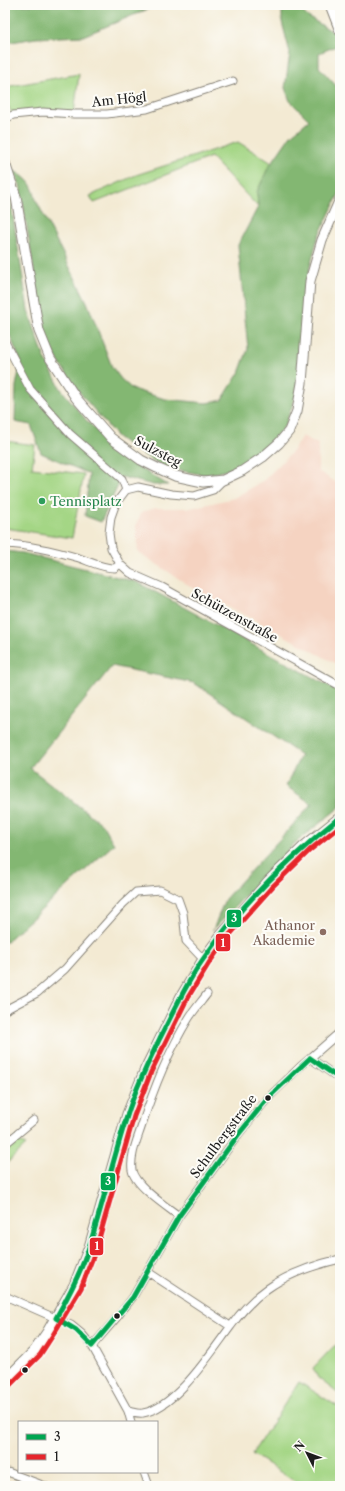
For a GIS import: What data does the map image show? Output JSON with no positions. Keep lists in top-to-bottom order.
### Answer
{
  "streets": {
    "street": [
      "Am Högl",
      "Sulzsteg",
      "Schützenstraße",
      "Schulbergstraße"
    ]
  },
  "places": ["Tennisplatz", "Athanor Akademie"],
  "lines": ["transit line 3", "transit line 1"],
  "legend": ["3", "1"],
  "north": "top left"
}
